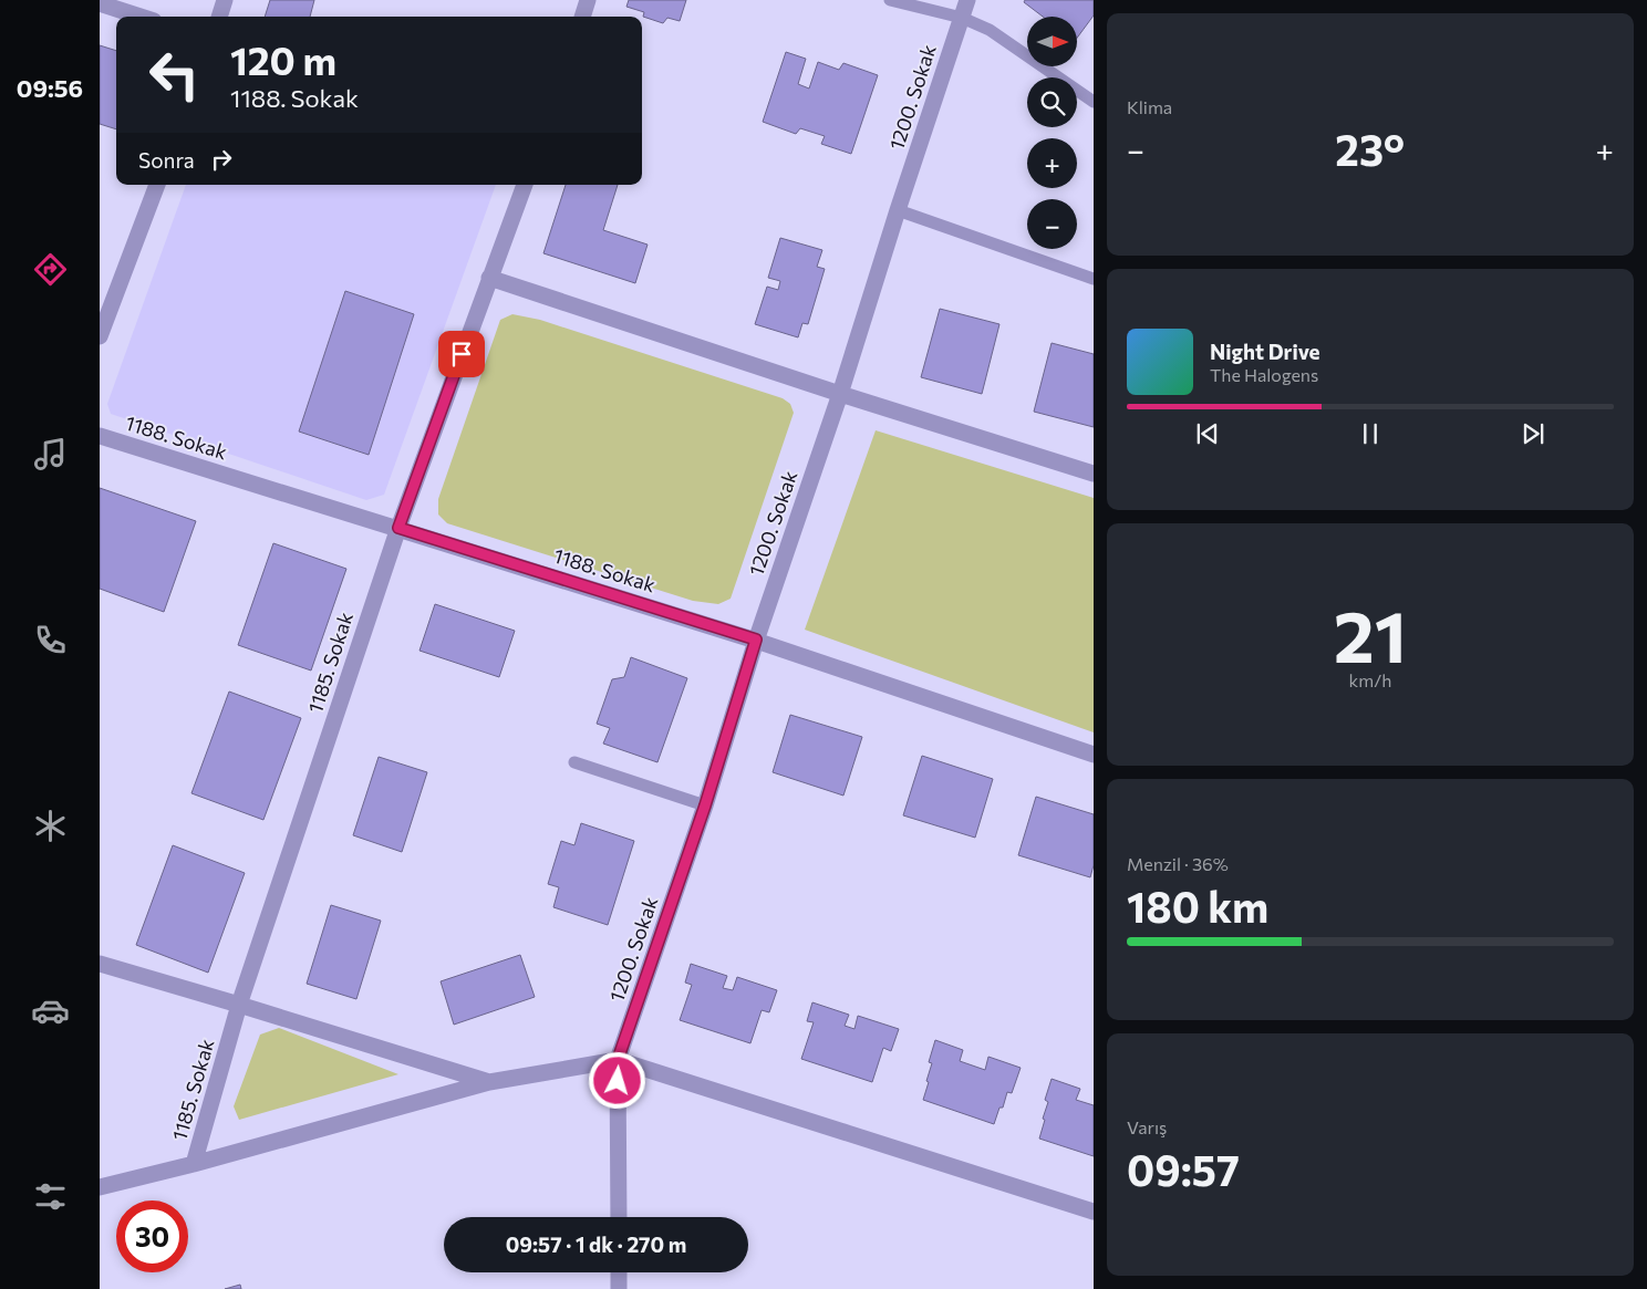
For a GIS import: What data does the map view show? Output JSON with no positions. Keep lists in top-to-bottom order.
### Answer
{
  "streets": {
    "street": ["1200. Sokak", "1188. Sokak", "1185. Sokak"]
  },
  "crossings": [
    ["1200. Sokak", "1188. Sokak"],
    ["1188. Sokak", "1185. Sokak"]
  ],
  "north": "right",
  "page": {
    "tabs": "09:56",
    "tile": [
      "Klima",
      ["21", "km/h"],
      ["Menzil · 36%", "180 km"],
      ["Varış", "09:57"]
    ],
    "map_buttons": ["+", "−"],
    "turn": ["120 m", "1188. Sokak"],
    "heat": ["−", "23°", "+"],
    "then": "Sonra",
    "song": ["Night Drive", "The Halogens"],
    "limit": "30",
    "trip": "09:57 · 1 dk · 270 m"
  }
}
